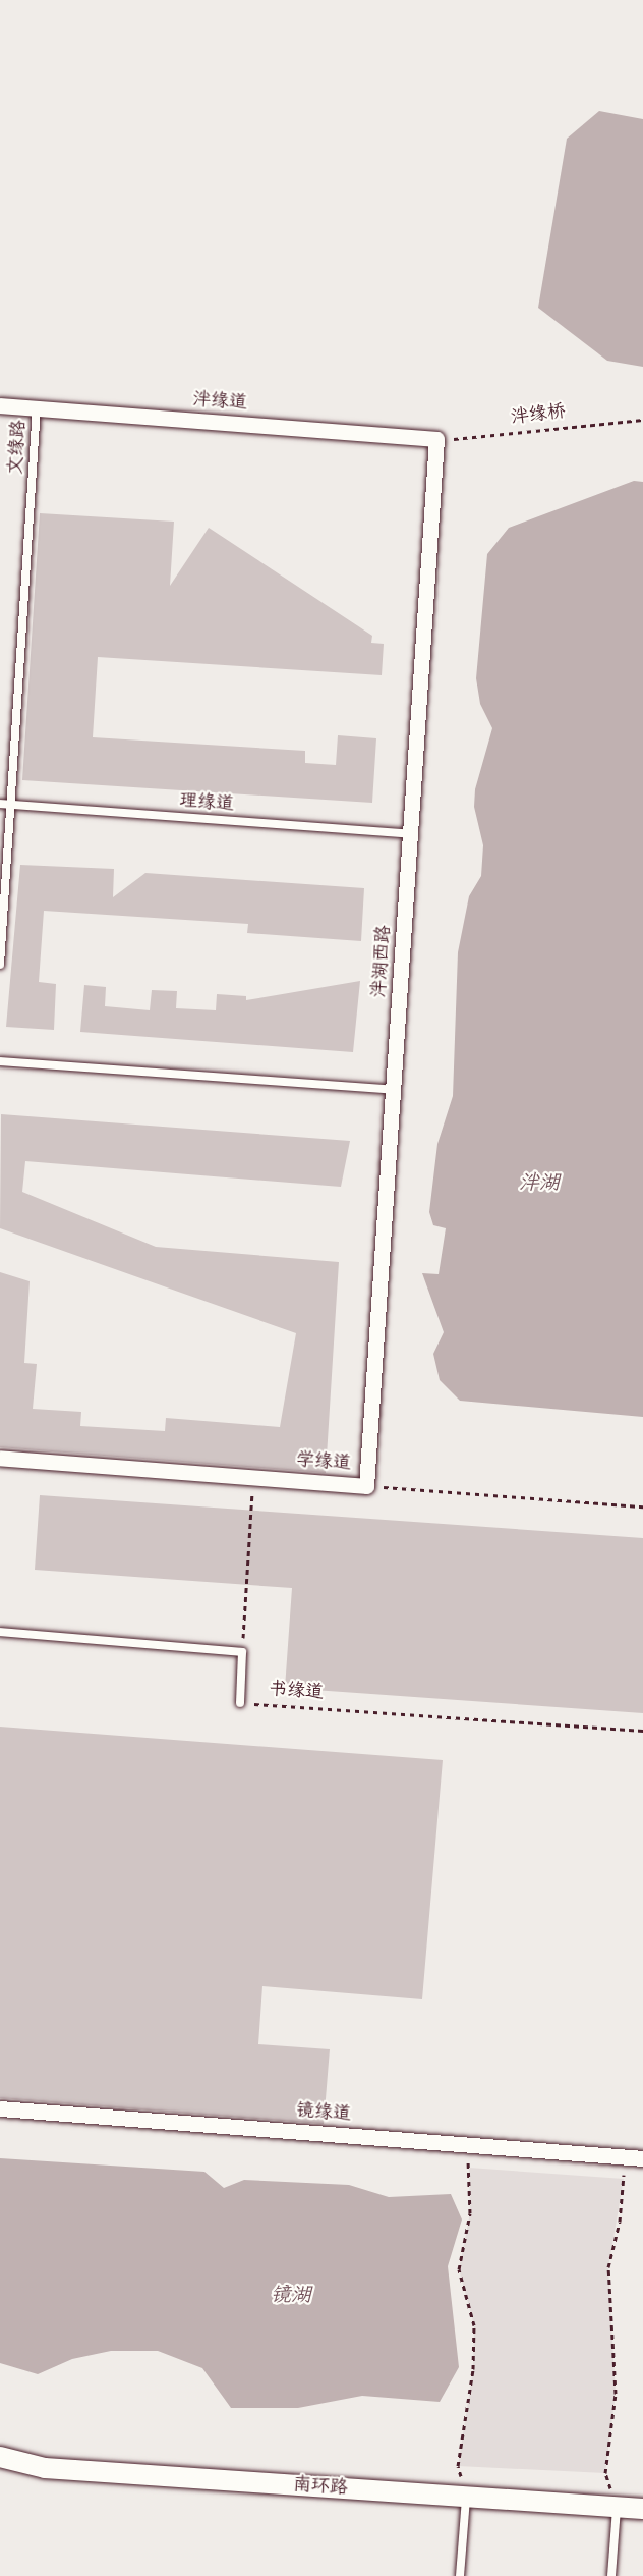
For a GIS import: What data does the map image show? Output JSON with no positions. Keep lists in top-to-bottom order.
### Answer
{
  "streets": {
    "street": [
      "泮缘道",
      "泮湖西路",
      "学缘道",
      "镜缘道",
      "南环路"
    ],
    "lane": ["文缘路", "理缘道"],
    "path": ["泮缘桥", "书缘道"]
  },
  "crossings": [
    ["泮缘道", "泮缘桥"],
    ["泮缘道", "文缘路"],
    ["泮缘道", "泮湖西路"],
    ["泮缘桥", "泮湖西路"],
    ["文缘路", "理缘道"],
    ["理缘道", "泮湖西路"],
    ["泮湖西路", "学缘道"]
  ],
  "water": ["泮湖", "镜湖"]
}
